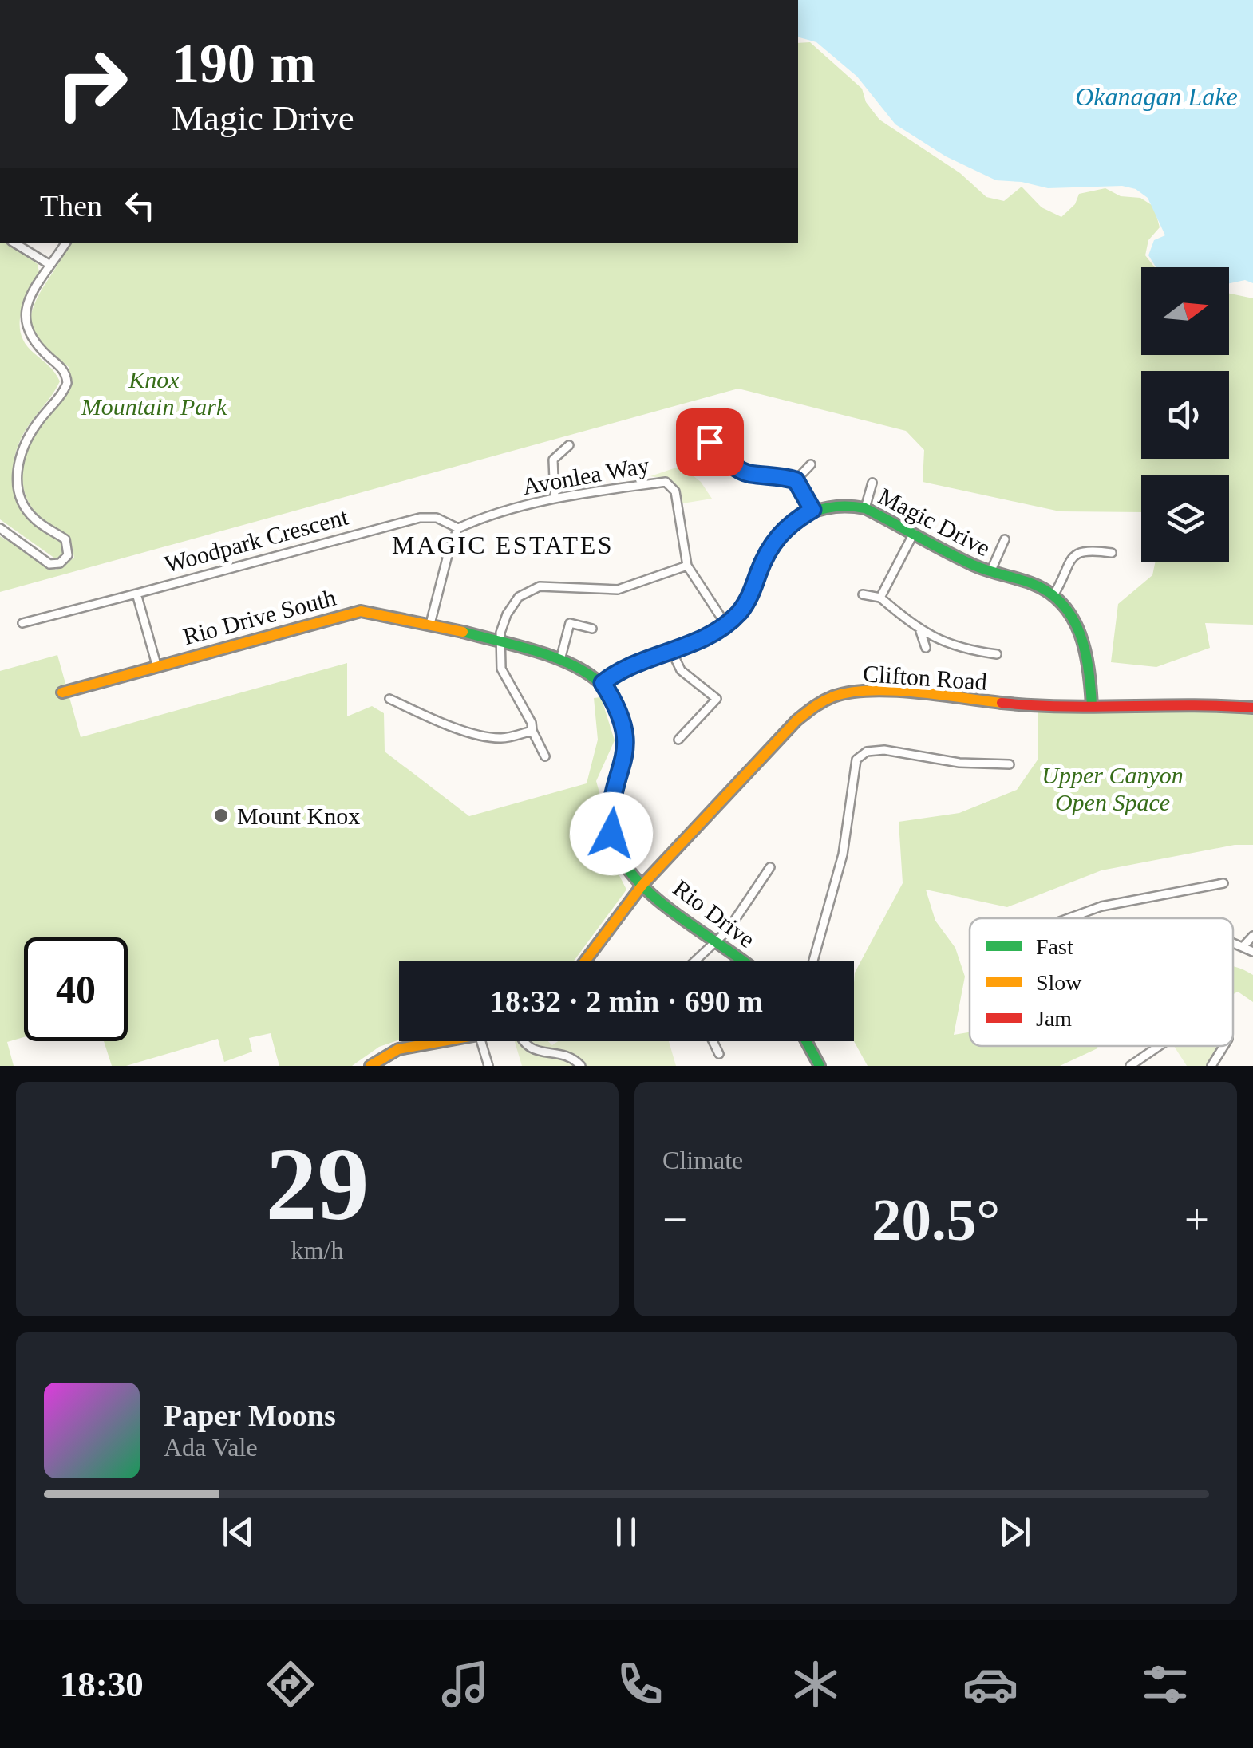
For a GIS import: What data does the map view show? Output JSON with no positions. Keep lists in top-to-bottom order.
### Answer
{
  "streets": {
    "street": [
      "Avonlea Way",
      "Magic Drive",
      "Woodpark Crescent",
      "Rio Drive South",
      "Clifton Road",
      "Rio Drive"
    ]
  },
  "crossings": [
    ["Avonlea Way", "Woodpark Crescent"],
    ["Magic Drive", "Clifton Road"],
    ["Clifton Road", "Rio Drive"]
  ],
  "districts": ["MAGIC ESTATES"],
  "water": ["Okanagan Lake"],
  "parks": ["Knox Mountain Park", "Upper Canyon Open Space"],
  "places": ["Mount Knox"],
  "legend": ["Fast", "Slow", "Jam"],
  "north": "right",
  "page": {
    "turn": ["190 m", "Magic Drive"],
    "then": "Then",
    "limit": "40",
    "trip": "18:32 · 2 min · 690 m",
    "tile": [
      ["29", "km/h"],
      "Climate"
    ],
    "heat": ["−", "20.5°", "+"],
    "song": ["Paper Moons", "Ada Vale"],
    "tabs": "18:30"
  }
}
